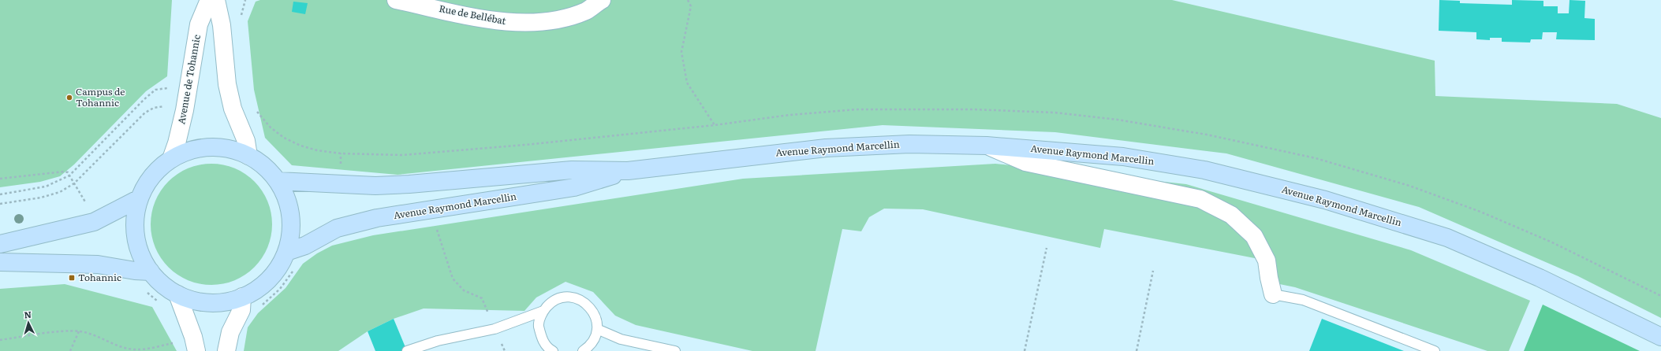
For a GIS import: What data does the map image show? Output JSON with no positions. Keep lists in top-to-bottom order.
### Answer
{
  "streets": {
    "main road": ["Avenue Raymond Marcellin"],
    "street": ["Rue de Bellébat", "Avenue de Tohannic"]
  },
  "places": {
    "other": ["Campus de Tohannic"],
    "transit": ["Tohannic"]
  },
  "north": "top"
}
